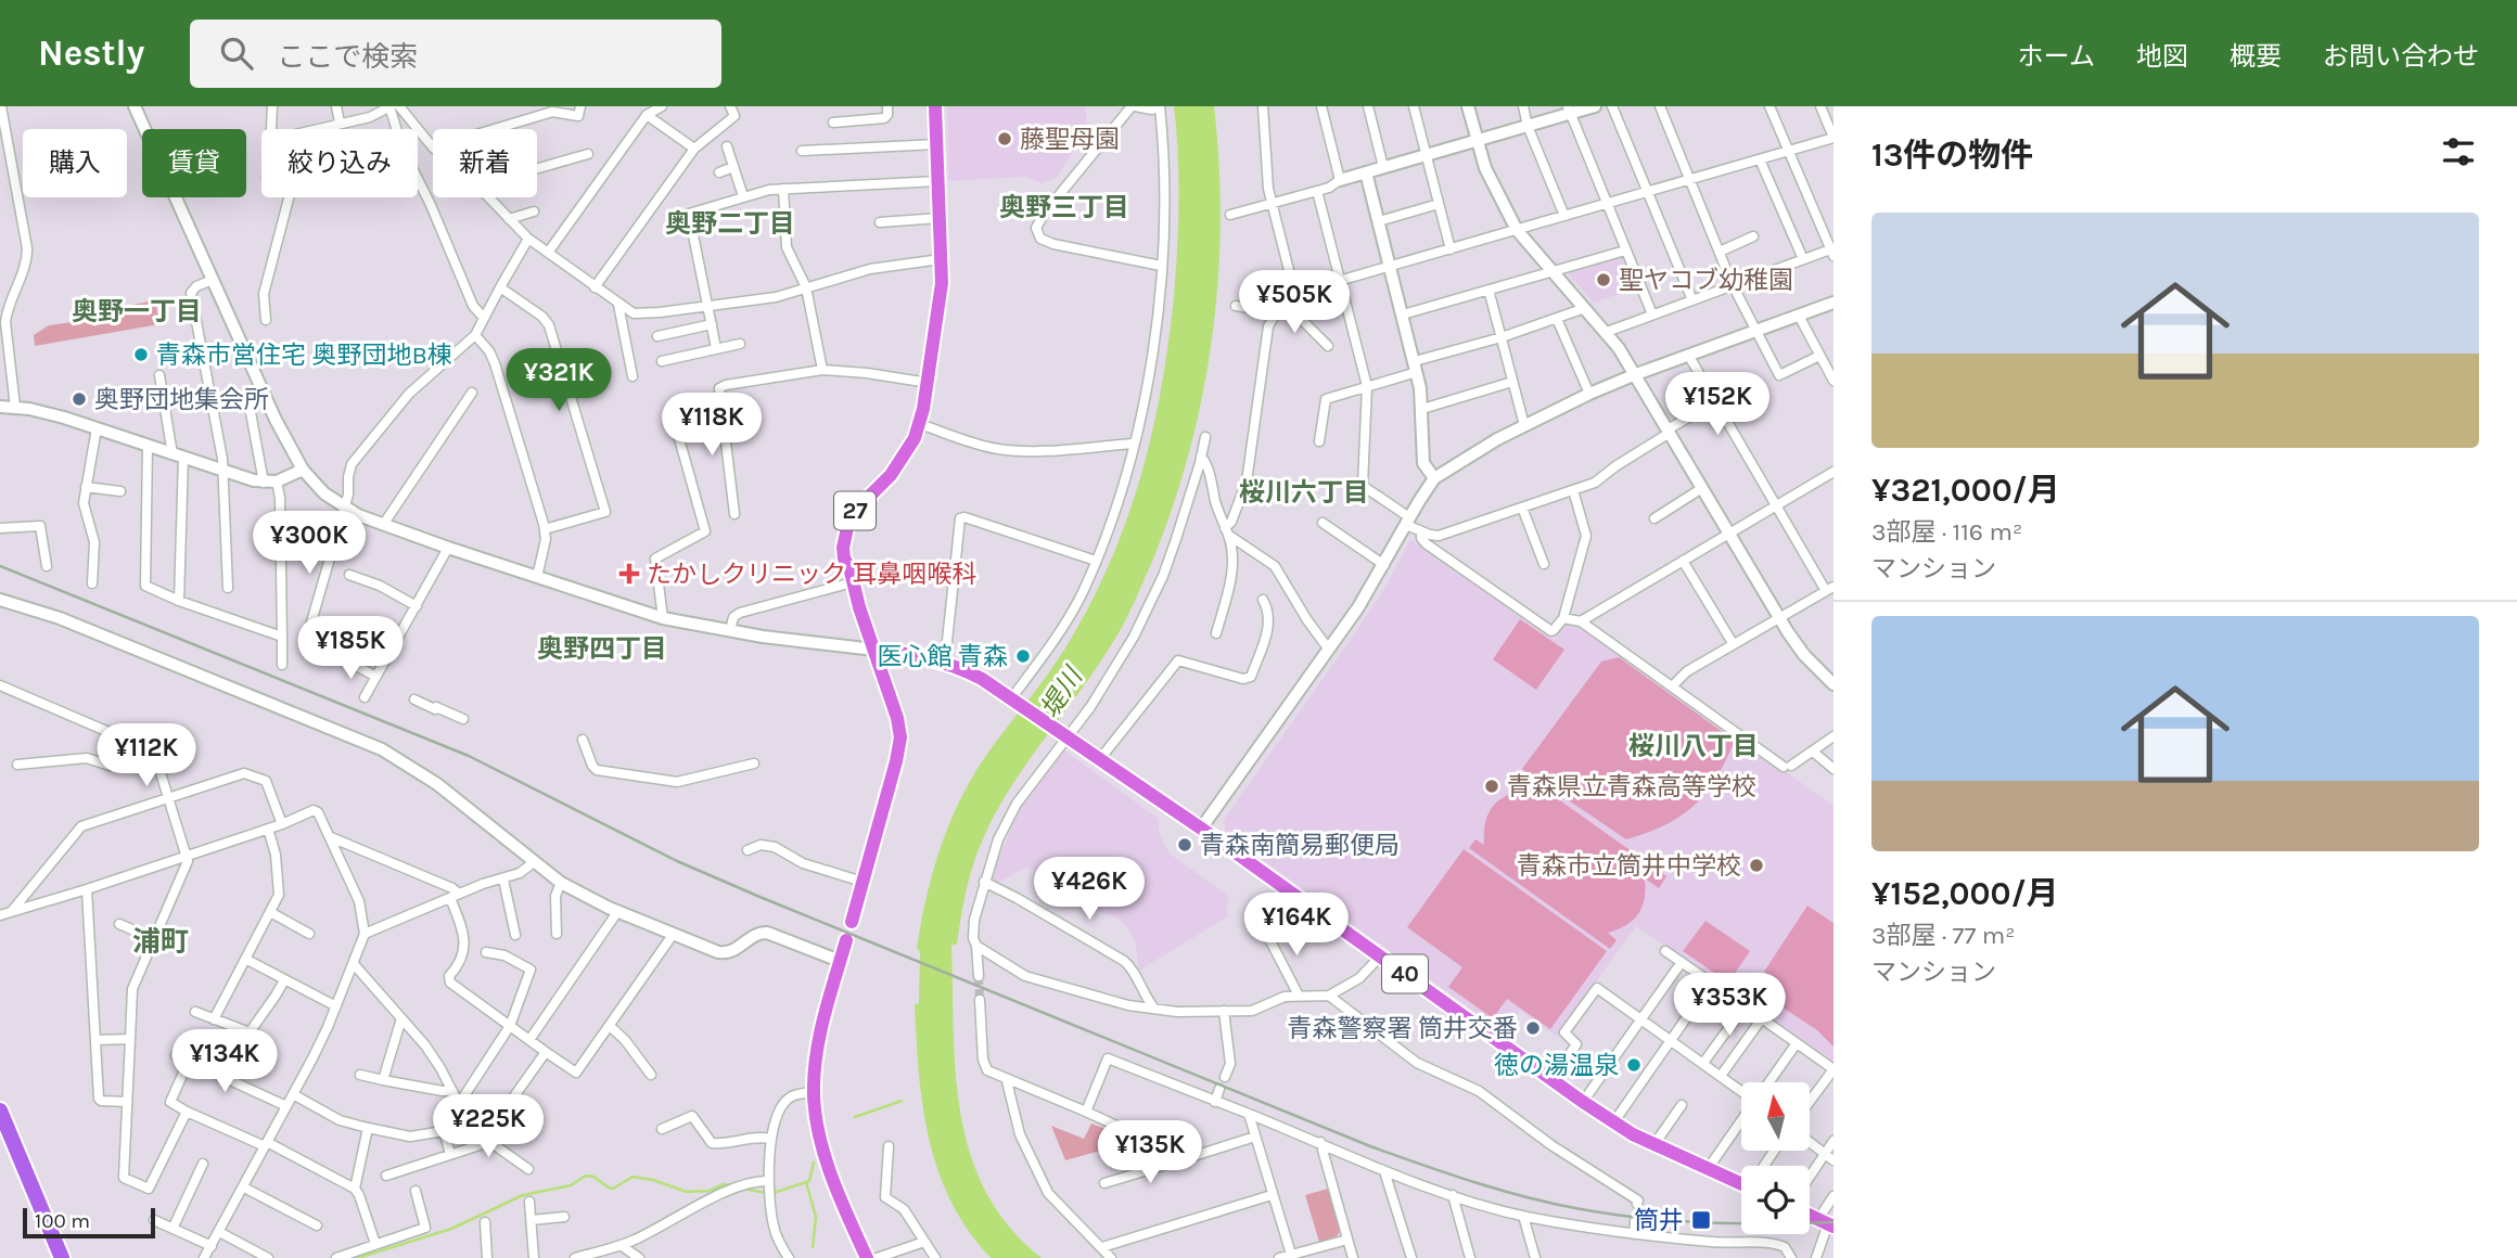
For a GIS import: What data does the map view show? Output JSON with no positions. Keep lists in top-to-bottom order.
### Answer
{
  "streets": {
    "main road": ["27", "40"]
  },
  "crossings": [
    ["27", "40"]
  ],
  "districts": [
    "奥野三丁目",
    "奥野二丁目",
    "奥野一丁目",
    "桜川六丁目",
    "奥野四丁目",
    "桜川八丁目",
    "浦町"
  ],
  "water": ["堤川"],
  "places": {
    "other": [
      "藤聖母園",
      "聖ヤコブ幼稚園",
      "青森市営住宅 奥野団地B棟",
      "奥野団地集会所",
      "医心館 青森",
      "青森県立青森高等学校",
      "青森南簡易郵便局",
      "青森市立筒井中学校",
      "青森警察署 筒井交番",
      "徳の湯温泉"
    ],
    "health": ["たかしクリニック 耳鼻咽喉科"],
    "transit": ["筒井"]
  },
  "scale_bar": "100 m",
  "north": "top",
  "page": {
    "header": "Nestly",
    "search": "ここで検索",
    "nav": [
      "ホーム",
      "地図",
      "概要",
      "お問い合わせ"
    ],
    "heading": "13件の物件",
    "chip": [
      "購入",
      "賃貸",
      "絞り込み",
      "新着"
    ],
    "list": [
      {
        "name": "¥321,000/月",
        "note": "3部屋 · 116 m² · マンション"
      },
      {
        "name": "¥152,000/月",
        "note": "3部屋 · 77 m² · マンション"
      }
    ],
    "price": [
      "¥505K",
      "¥321K",
      "¥152K",
      "¥118K",
      "¥300K",
      "¥185K",
      "¥112K",
      "¥426K",
      "¥164K",
      "¥353K",
      "¥134K",
      "¥225K",
      "¥135K"
    ],
    "scale": "100 m"
  }
}
